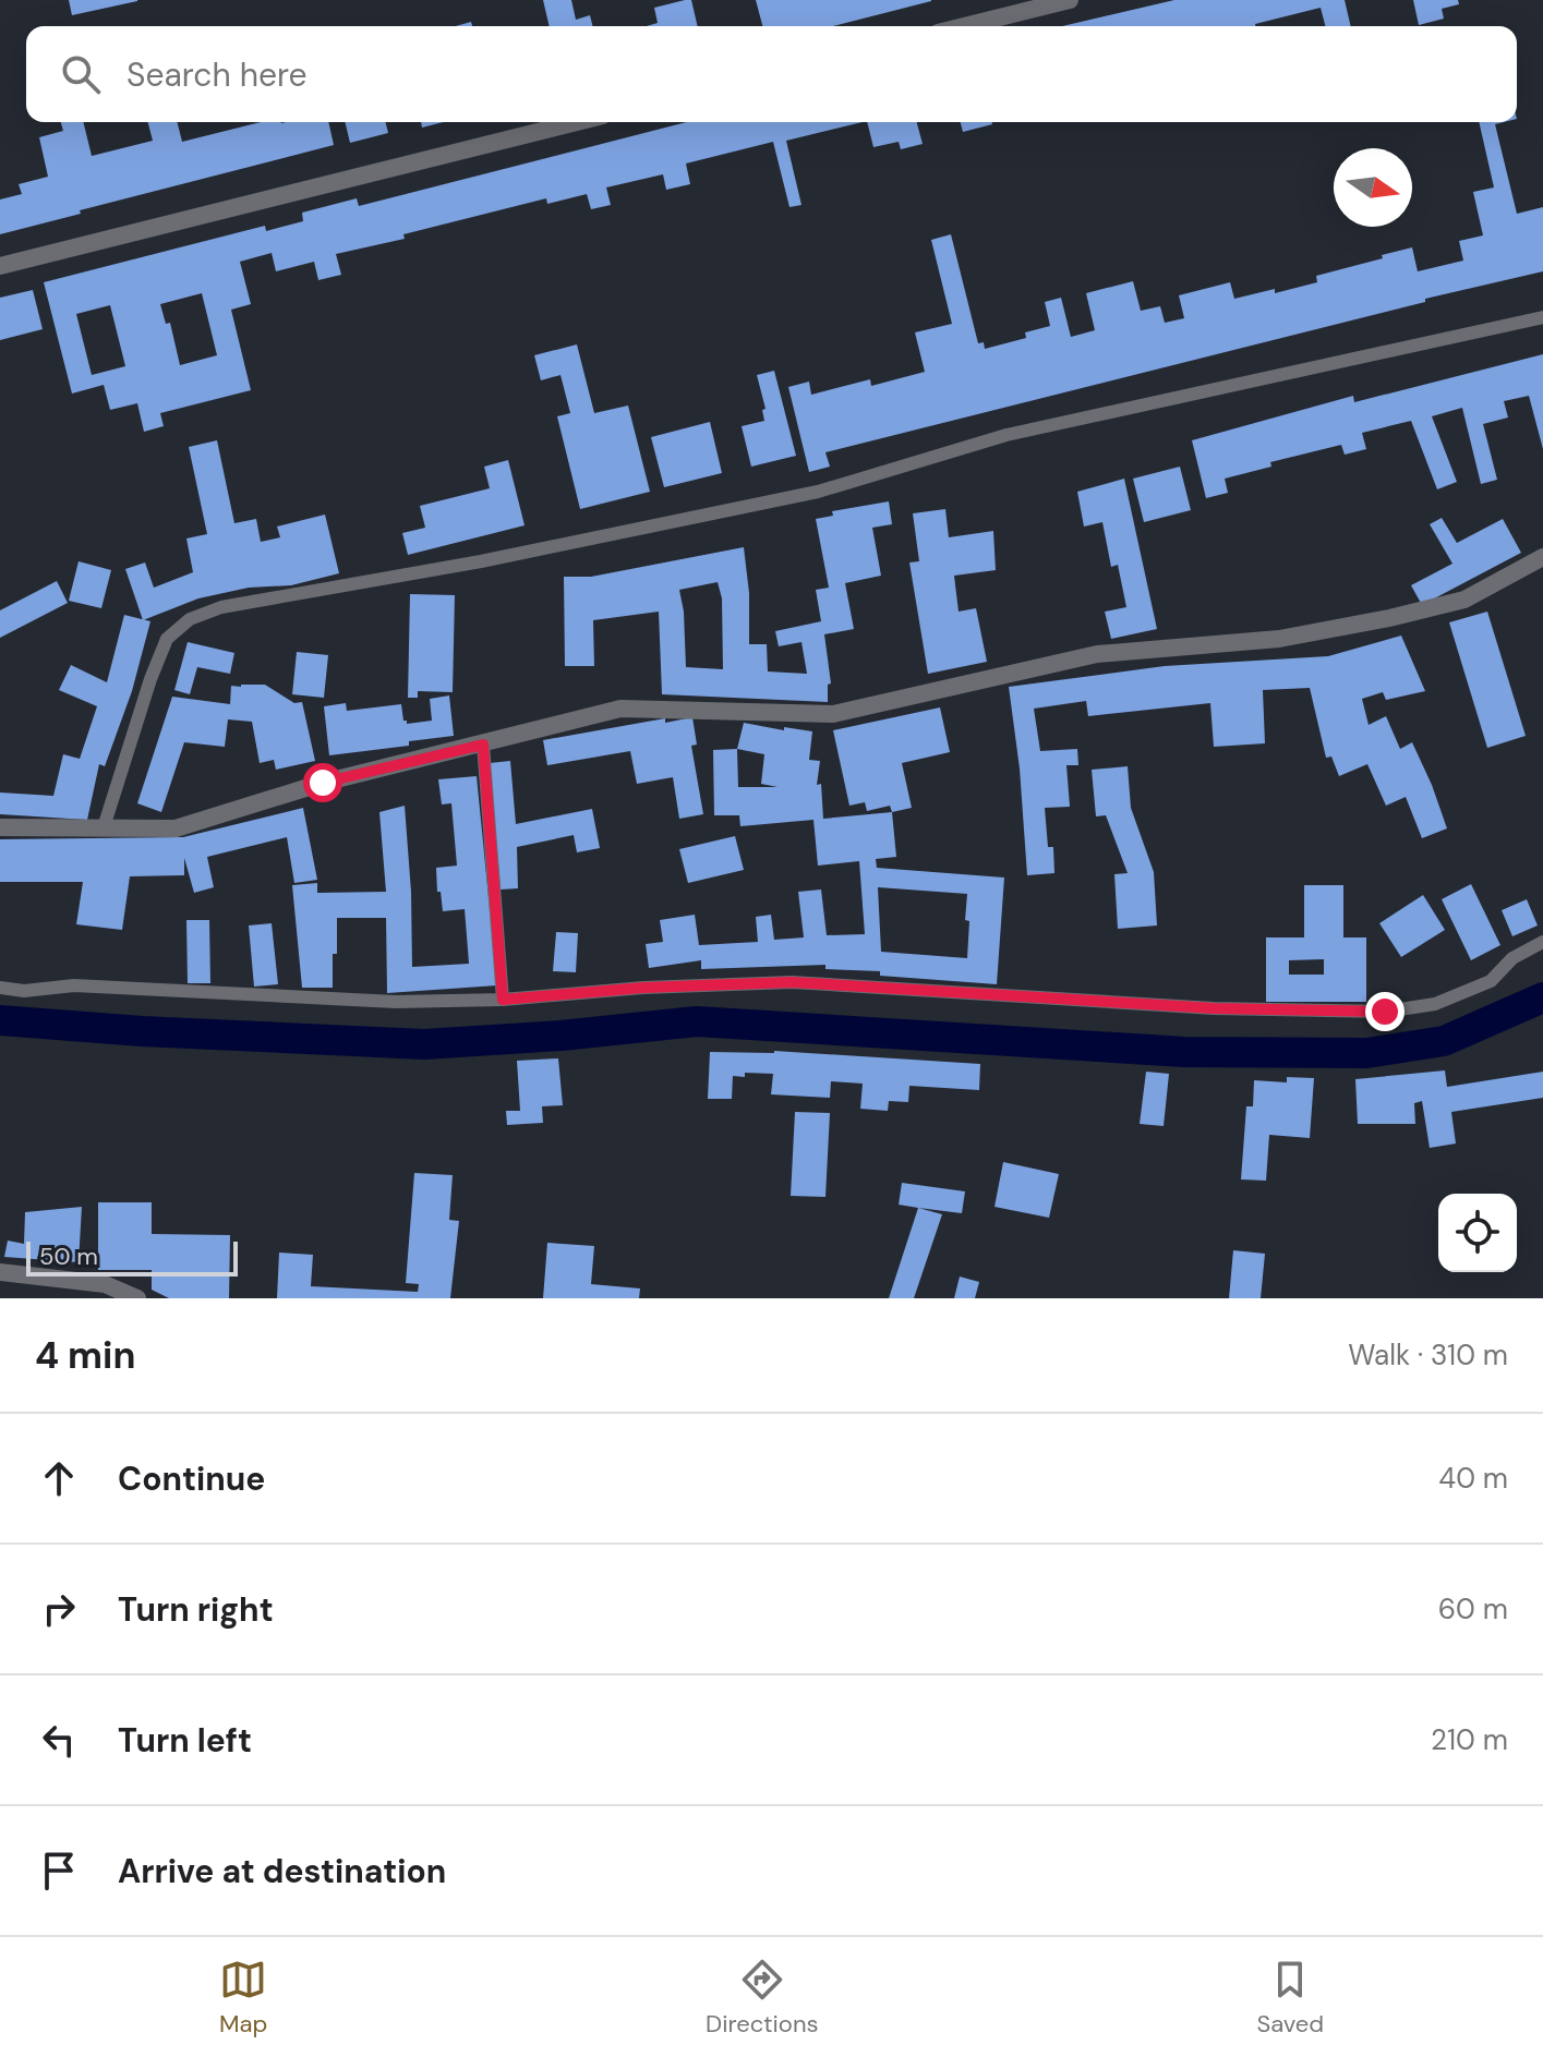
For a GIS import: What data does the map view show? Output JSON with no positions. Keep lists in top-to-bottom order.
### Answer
{
  "scale_bar": "50 m",
  "north": "right",
  "page": {
    "search": "Search here",
    "scale": "50 m",
    "heading": ["4 min", "Walk · 310 m"],
    "list": [
      ["Continue", "40 m"],
      ["Turn right", "60 m"],
      ["Turn left", "210 m"],
      "Arrive at destination"
    ],
    "nav": ["Map", "Directions", "Saved"]
  }
}
